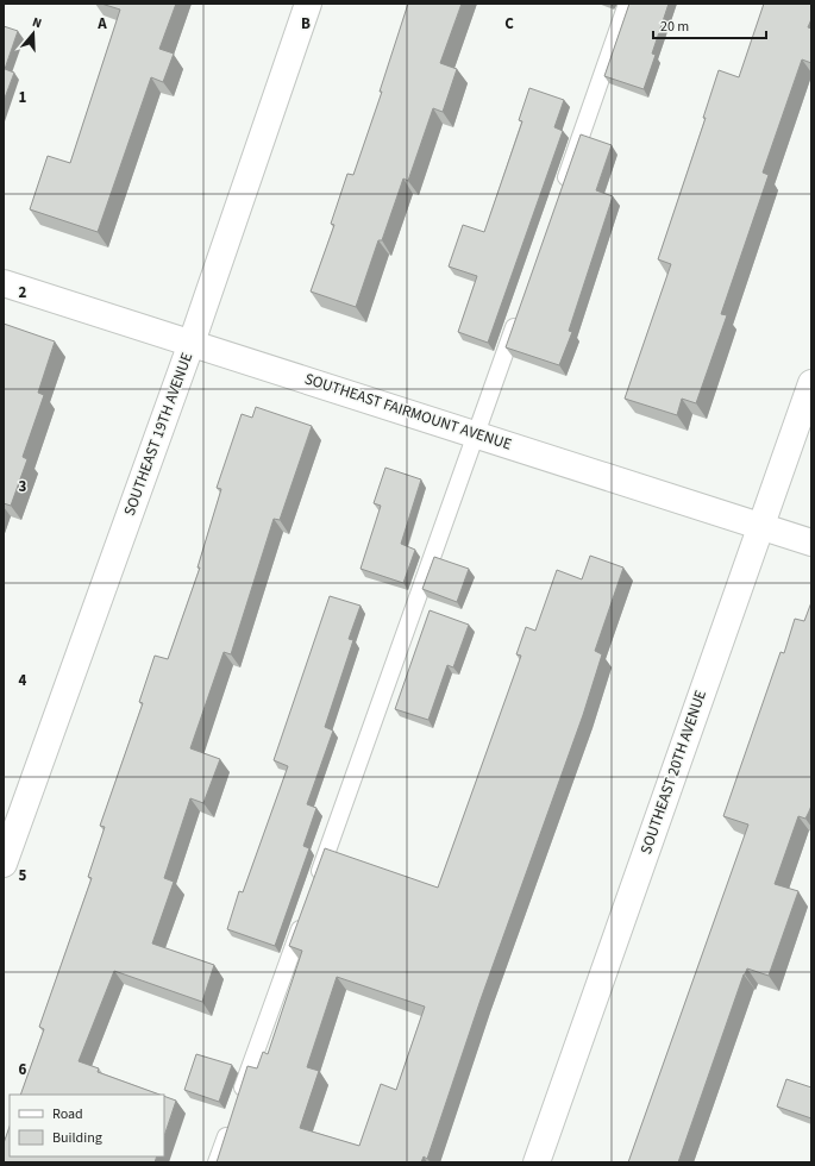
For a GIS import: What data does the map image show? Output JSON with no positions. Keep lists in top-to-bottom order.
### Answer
{
  "streets": {
    "street": ["SOUTHEAST FAIRMOUNT AVENUE", "SOUTHEAST 19TH AVENUE", "SOUTHEAST 20TH AVENUE"]
  },
  "crossings": [
    ["SOUTHEAST FAIRMOUNT AVENUE", "SOUTHEAST 19TH AVENUE"],
    ["SOUTHEAST FAIRMOUNT AVENUE", "SOUTHEAST 20TH AVENUE"]
  ],
  "legend": ["Road", "Building"],
  "scale_bar": "20 m",
  "north": "top",
  "grid": {
    "columns": ["A", "B", "C"],
    "rows": [
      "1",
      "2",
      "3",
      "4",
      "5",
      "6"
    ]
  }
}
